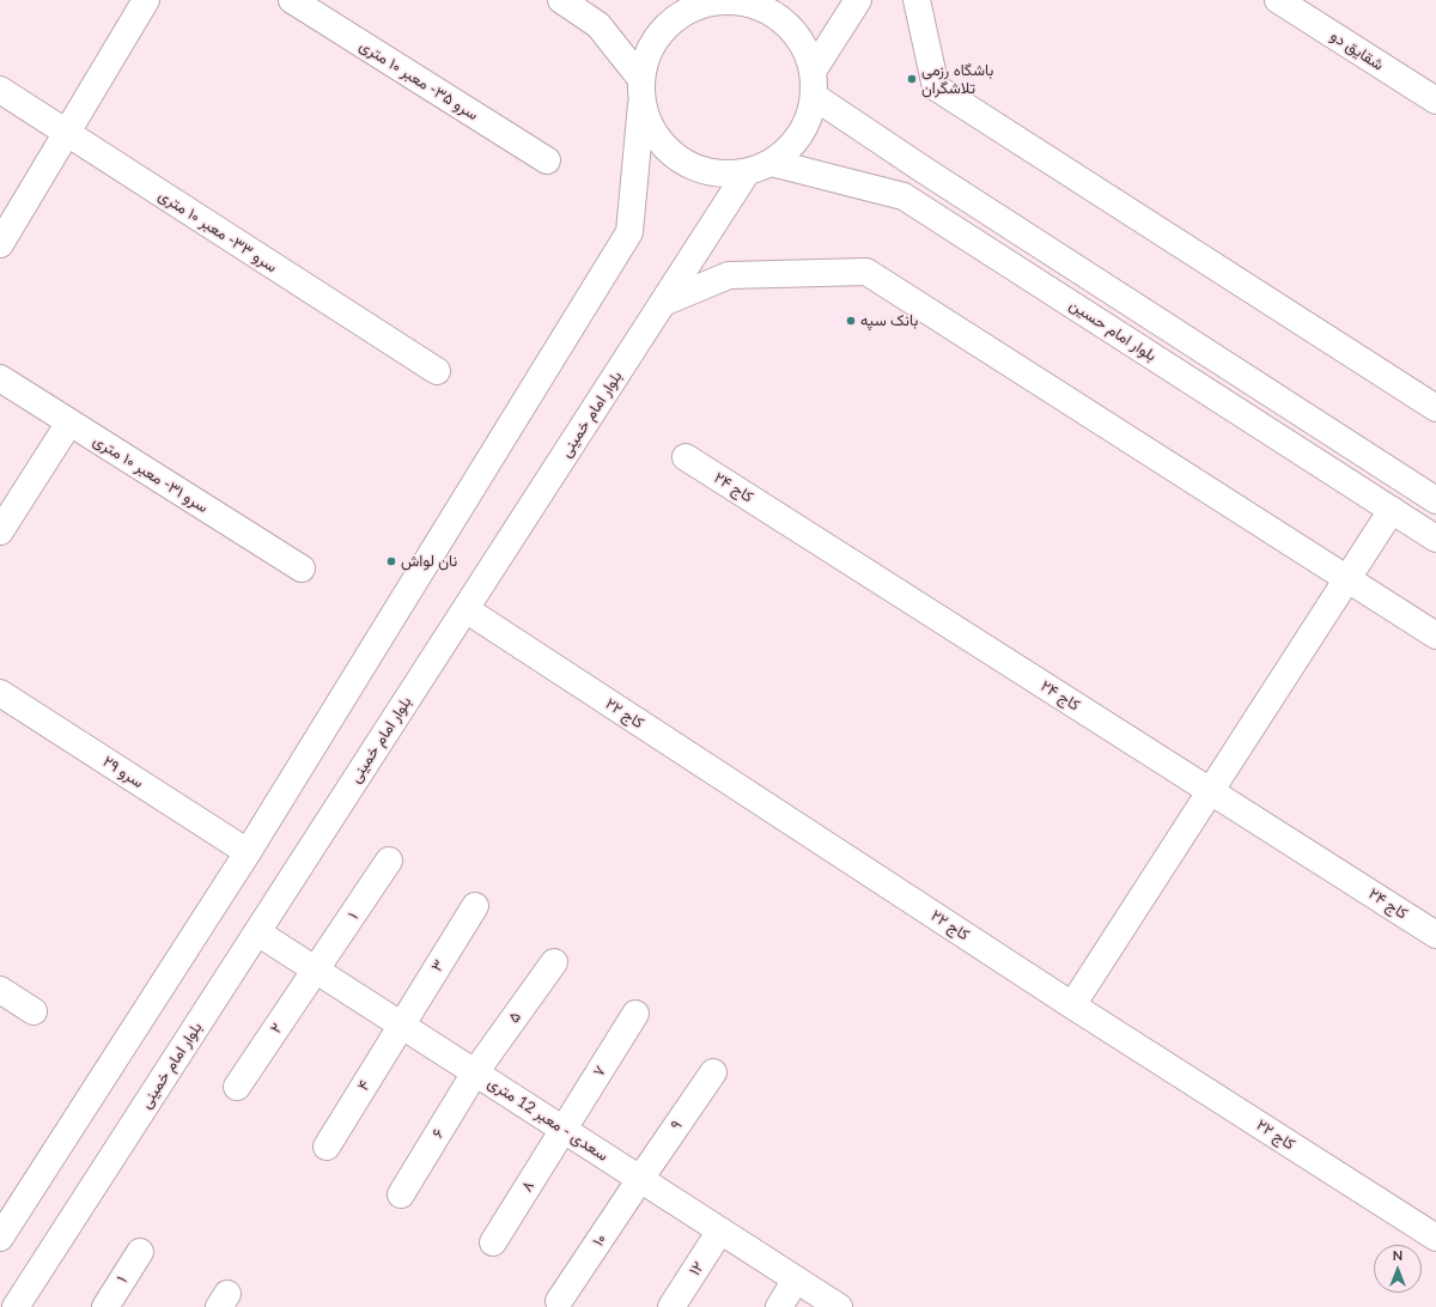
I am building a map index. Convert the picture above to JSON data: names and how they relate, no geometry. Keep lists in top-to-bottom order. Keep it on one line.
{"streets":{"street":["شقایق دو","سرو ۳۵- معبر ۱۰ متری","سرو ۳۳- معبر ۱۰ متری","بلوار امام حسین","بلوار امام خمینی","سرو ۳۱- معبر ۱۰ متری","کاج ۲۴","کاج ۲۲","سرو ۲۹","۱","۳","۵","۲","۷","۴","سعدی - معبر 12 متری","۹","۶","۸","۱۰","۱۲"]},"crossings":[["بلوار امام خمینی","کاج ۲۲"],["بلوار امام خمینی","سعدی - معبر 12 متری"],["۱","۲"],["۱","سعدی - معبر 12 متری"],["۳","۴"],["۳","سعدی - معبر 12 متری"],["۵","سعدی - معبر 12 متری"],["۵","۶"],["۲","سعدی - معبر 12 متری"],["۷","سعدی - معبر 12 متری"],["۷","۸"],["۴","سعدی - معبر 12 متری"],["سعدی - معبر 12 متری","۹"],["سعدی - معبر 12 متری","۶"],["سعدی - معبر 12 متری","۸"],["سعدی - معبر 12 متری","۱۰"],["سعدی - معبر 12 متری","۱۲"],["۹","۱۰"]],"places":["باشگاه رزمی تلاشگران","بانک سپه","نان لواش"],"north":"top"}
